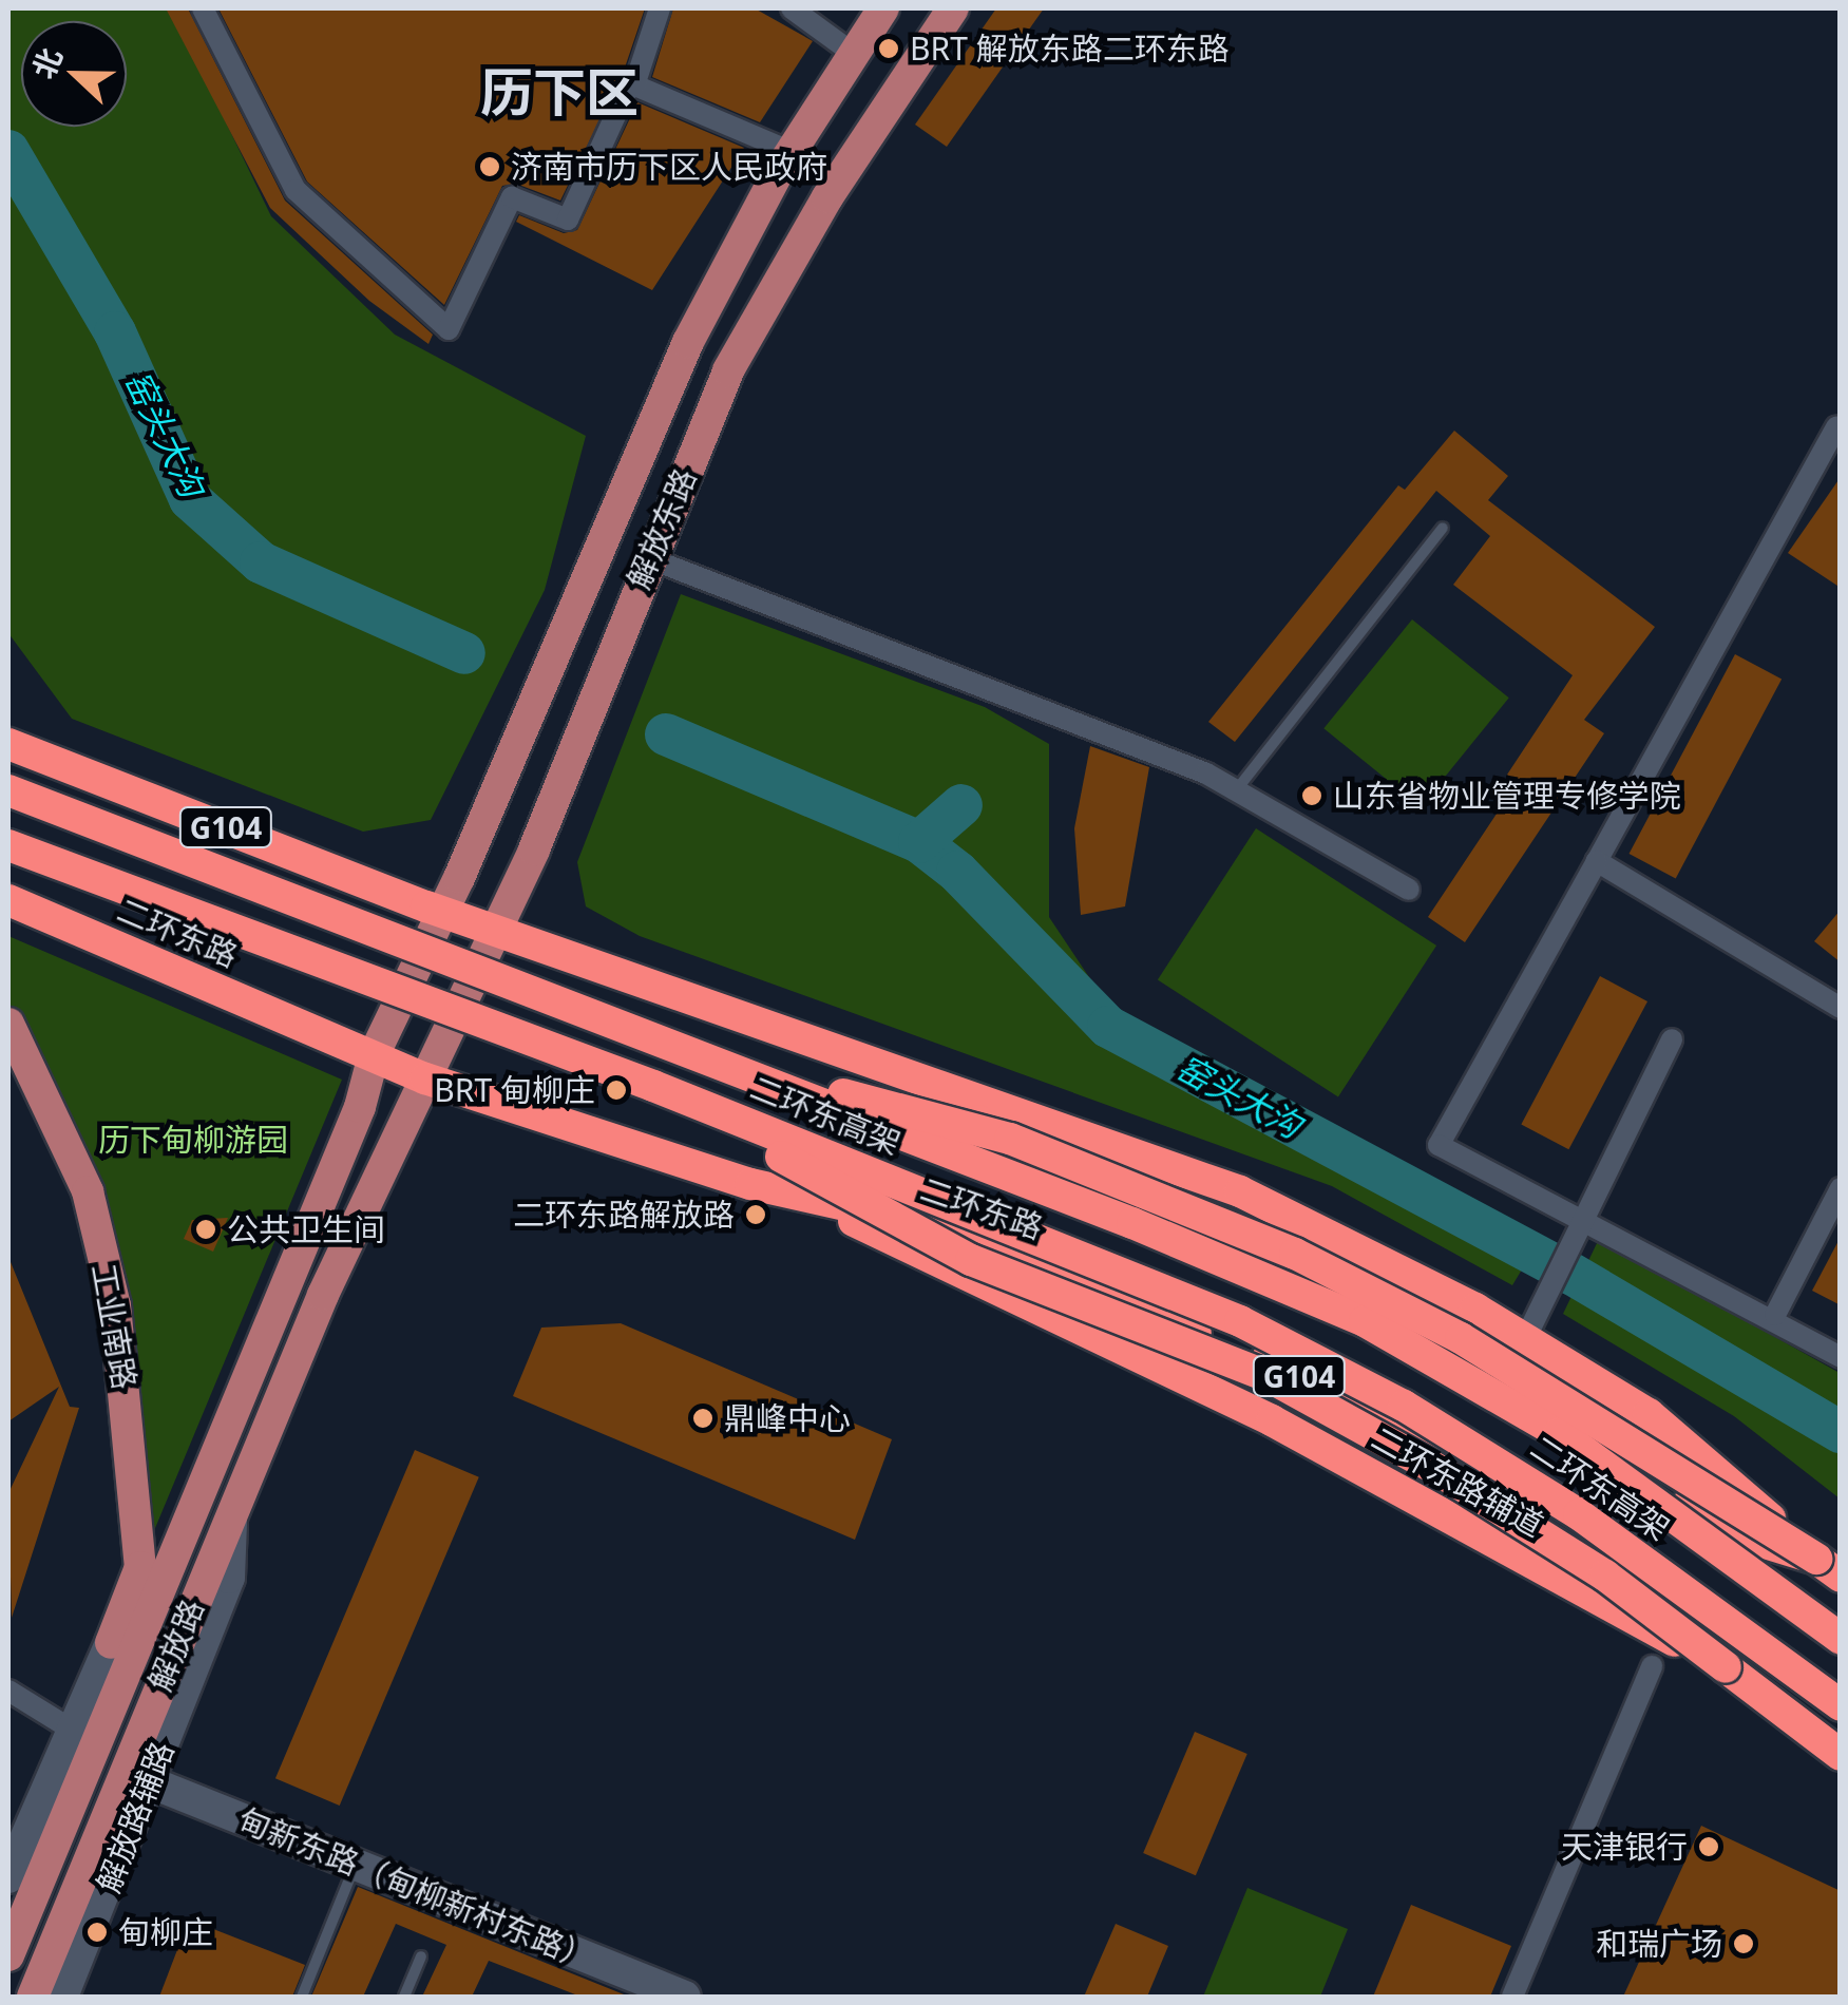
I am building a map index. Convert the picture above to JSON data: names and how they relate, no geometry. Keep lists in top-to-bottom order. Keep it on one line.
{"streets":{"highway":["G104","二环东路","二环东高架","二环东路辅道"],"main road":["解放东路","工业南路","解放路"],"street":["解放路辅路","甸新东路（甸柳新村东路）"]},"crossings":[["解放东路","G104"],["解放东路","二环东路"],["解放东路","解放路"],["G104","二环东路"],["二环东路","二环东路辅道"],["二环东路","解放路"],["工业南路","解放路"],["解放路","解放路辅路"],["解放路辅路","甸新东路（甸柳新村东路）"]],"districts":["历下区"],"water":["窑头大沟"],"parks":["历下甸柳游园"],"places":["BRT 解放东路二环东路","济南市历下区人民政府","山东省物业管理专修学院","BRT 甸柳庄","二环东路解放路","公共卫生间","鼎峰中心","天津银行","甸柳庄","和瑞广场"],"north":"left"}
